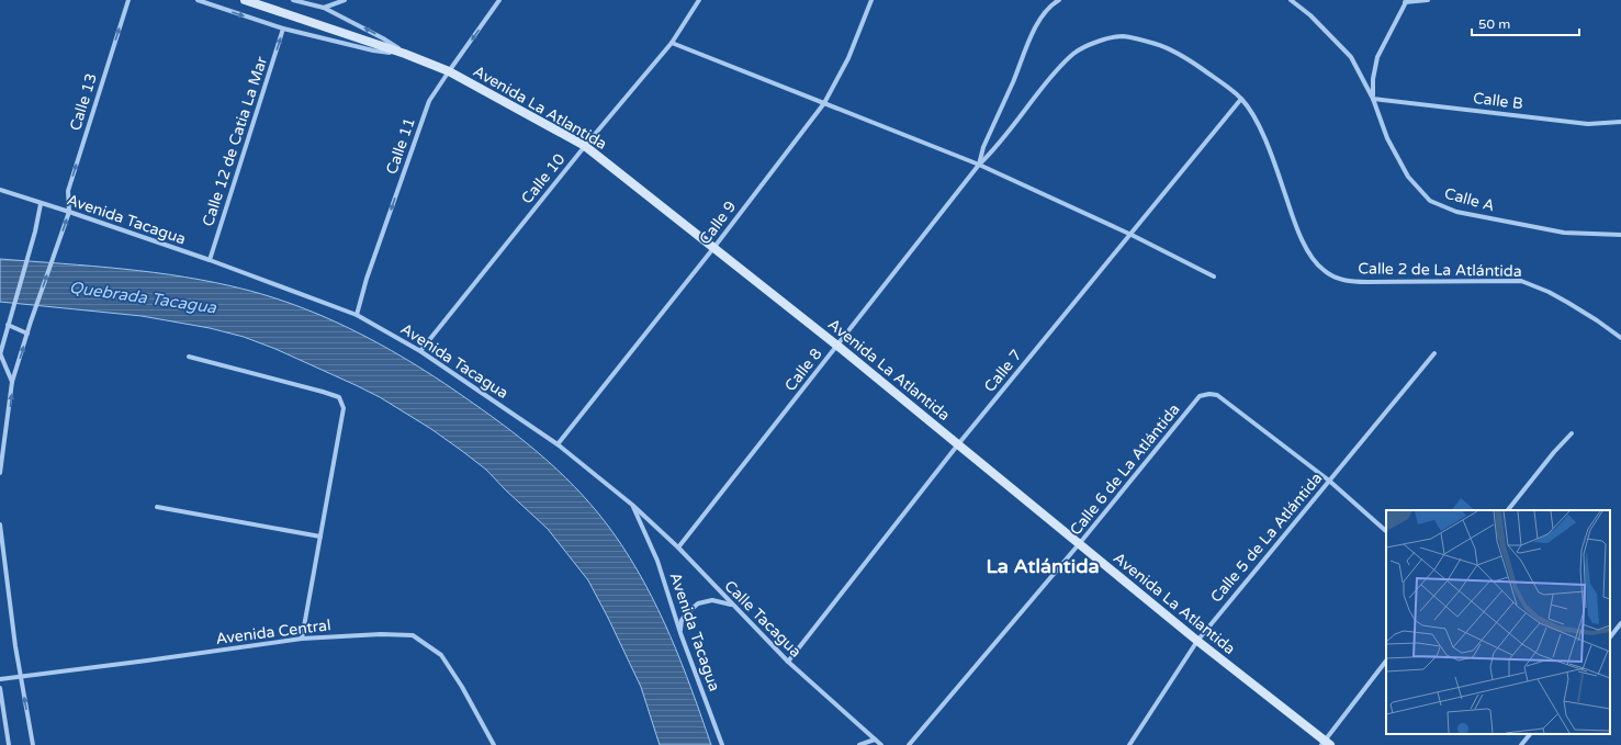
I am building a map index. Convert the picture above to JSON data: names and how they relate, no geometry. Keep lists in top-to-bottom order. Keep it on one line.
{"streets":{"street":["Calle B","Calle 13","Avenida La Atlantida","Calle 12 de Catia La Mar","Calle 11","Calle 10","Calle A","Avenida Tacagua","Calle 9","Calle 2 de La Atlántida","Calle 8","Calle 7","Calle 6 de La Atlántida","Calle 5 de La Atlántida","Calle Tacagua","Avenida Central"]},"crossings":[["Calle B","Calle A"],["Calle 13","Avenida Tacagua"],["Avenida La Atlantida","Calle 11"],["Avenida La Atlantida","Calle 10"],["Avenida La Atlantida","Calle 9"],["Avenida La Atlantida","Calle 8"],["Avenida La Atlantida","Calle 7"],["Avenida La Atlantida","Calle 6 de La Atlántida"],["Avenida La Atlantida","Calle 5 de La Atlántida"],["Calle 12 de Catia La Mar","Avenida Tacagua"],["Calle 11","Avenida Tacagua"],["Calle 10","Avenida Tacagua"],["Avenida Tacagua","Calle 9"],["Avenida Tacagua","Calle Tacagua"],["Calle 2 de La Atlántida","Calle 8"],["Calle 2 de La Atlántida","Calle 7"],["Calle 8","Calle Tacagua"],["Calle 7","Calle Tacagua"],["Calle 6 de La Atlántida","Calle 5 de La Atlántida"]],"one_way":["Calle 13","Calle 12 de Catia La Mar","Calle 11"],"districts":["La Atlántida"],"water":["Quebrada Tacagua"],"scale_bar":"50 m"}
